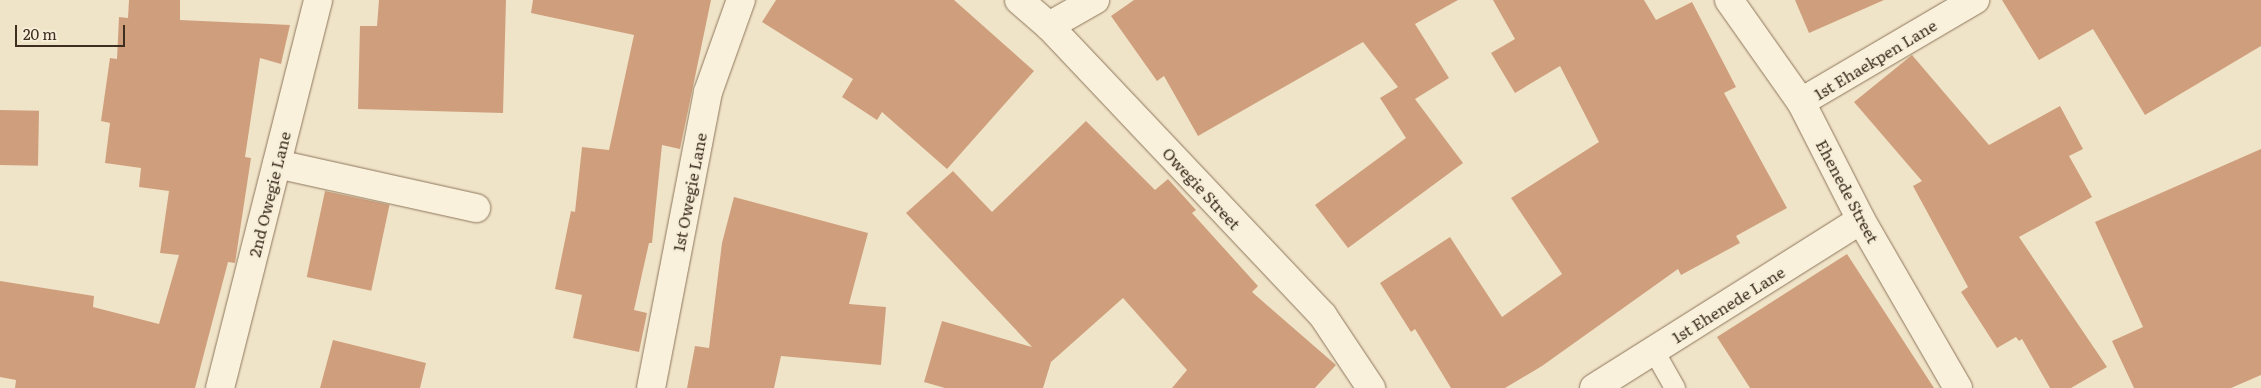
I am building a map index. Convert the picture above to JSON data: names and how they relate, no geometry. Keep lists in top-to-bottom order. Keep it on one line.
{"streets":{"street":["1st Ehaekpen Lane","Owegie Street","Ehenede Street","1st Owegie Lane","2nd Owegie Lane","1st Ehenede Lane"]},"crossings":[["1st Ehaekpen Lane","Ehenede Street"],["Ehenede Street","1st Ehenede Lane"]],"scale_bar":"20 m"}
